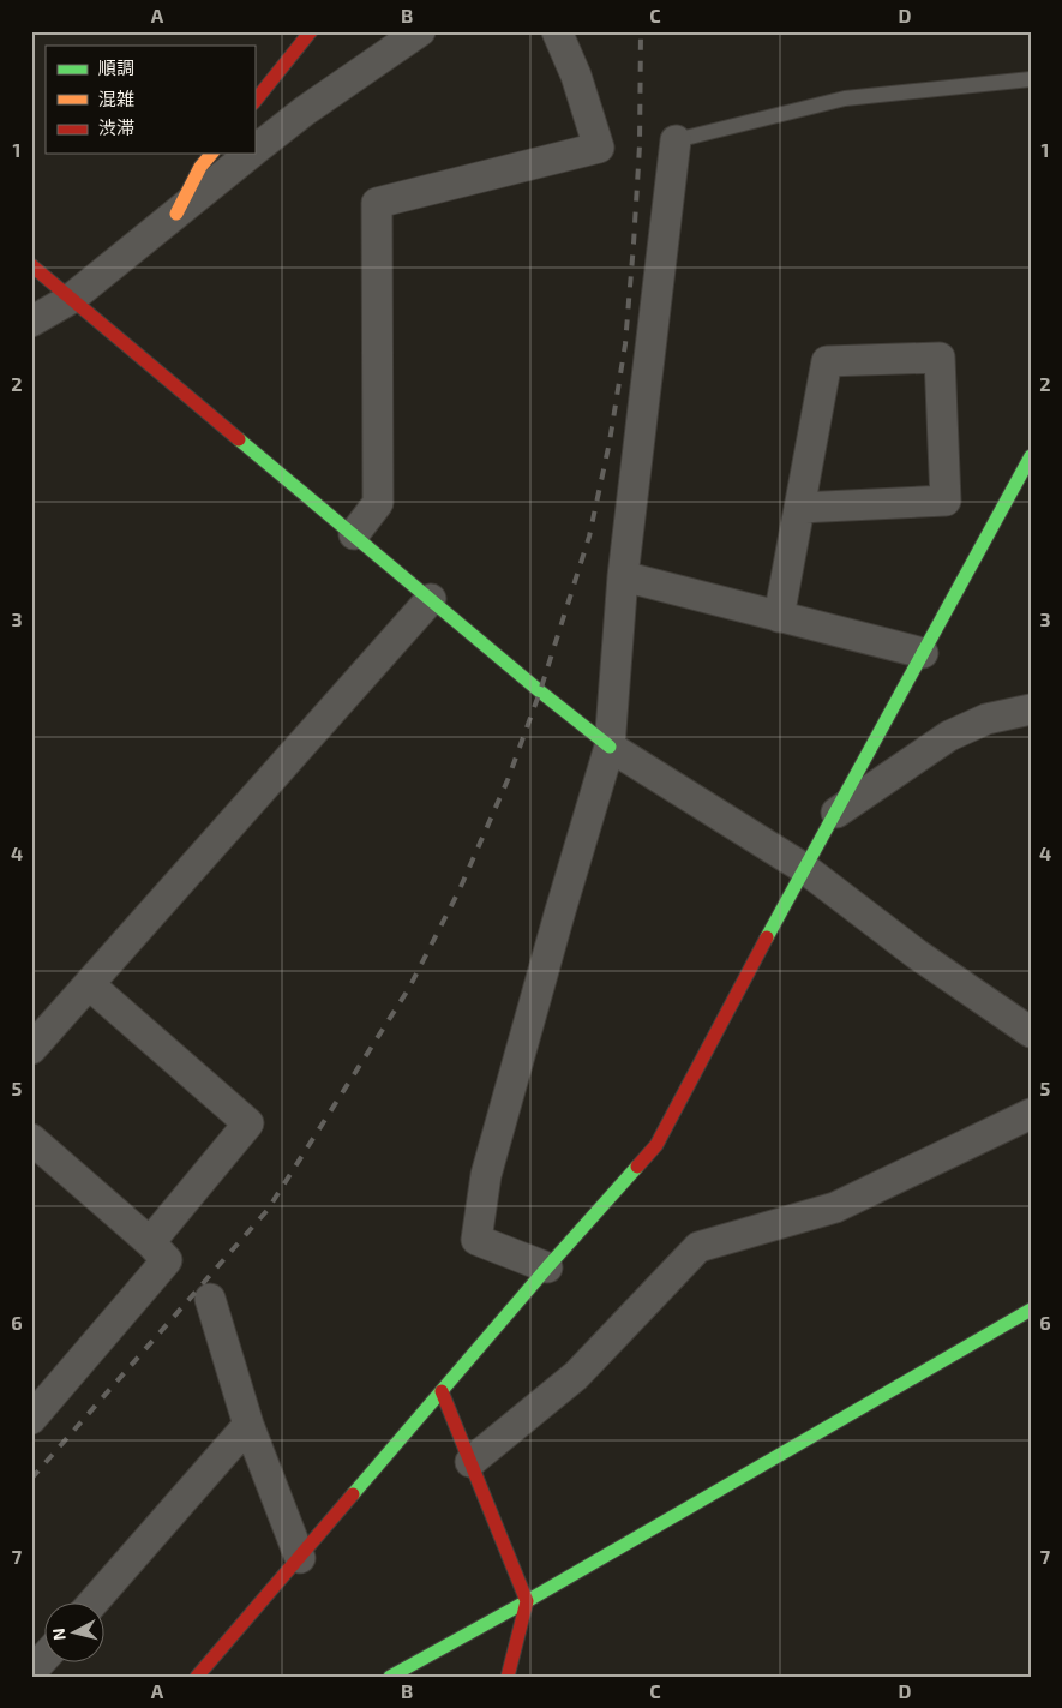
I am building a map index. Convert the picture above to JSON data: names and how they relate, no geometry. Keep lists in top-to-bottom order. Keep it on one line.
{"legend":["順調","混雑","渋滞"],"north":"left","grid":{"columns":["A","B","C","D"],"rows":["1","2","3","4","5","6","7"]}}
